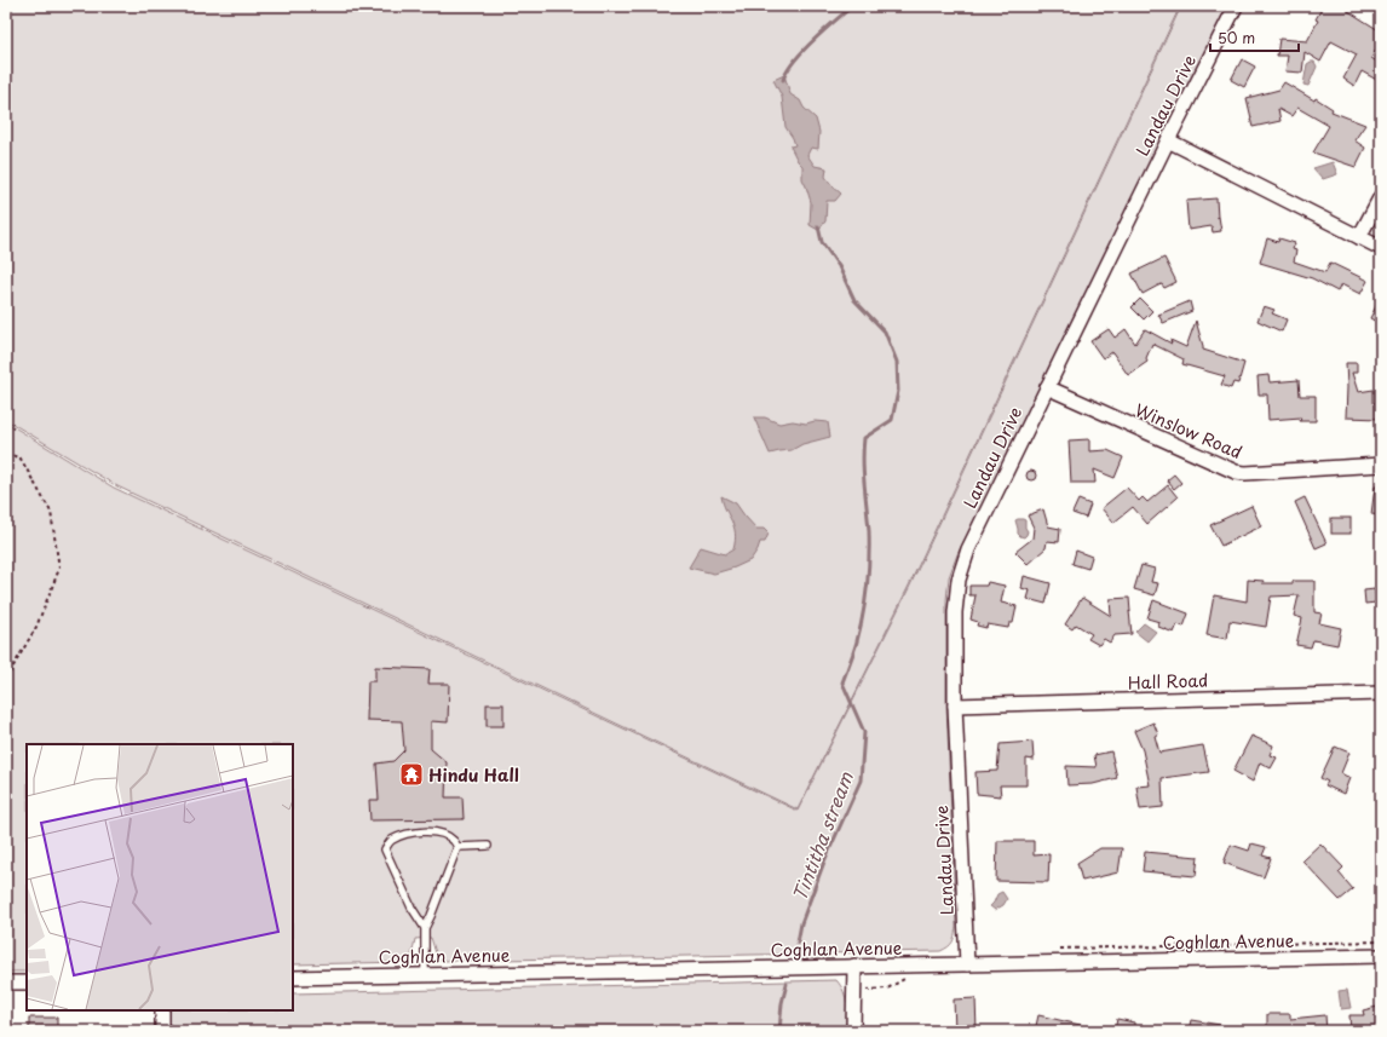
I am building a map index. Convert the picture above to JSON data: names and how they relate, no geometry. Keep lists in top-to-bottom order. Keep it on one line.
{"streets":{"street":["Landau Drive","Winslow Road","Hall Road","Coghlan Avenue"]},"crossings":[["Landau Drive","Winslow Road"],["Landau Drive","Hall Road"],["Landau Drive","Coghlan Avenue"]],"water":["Tintitha stream"],"places":{"temple":["Hindu Hall"]},"scale_bar":"50 m"}
